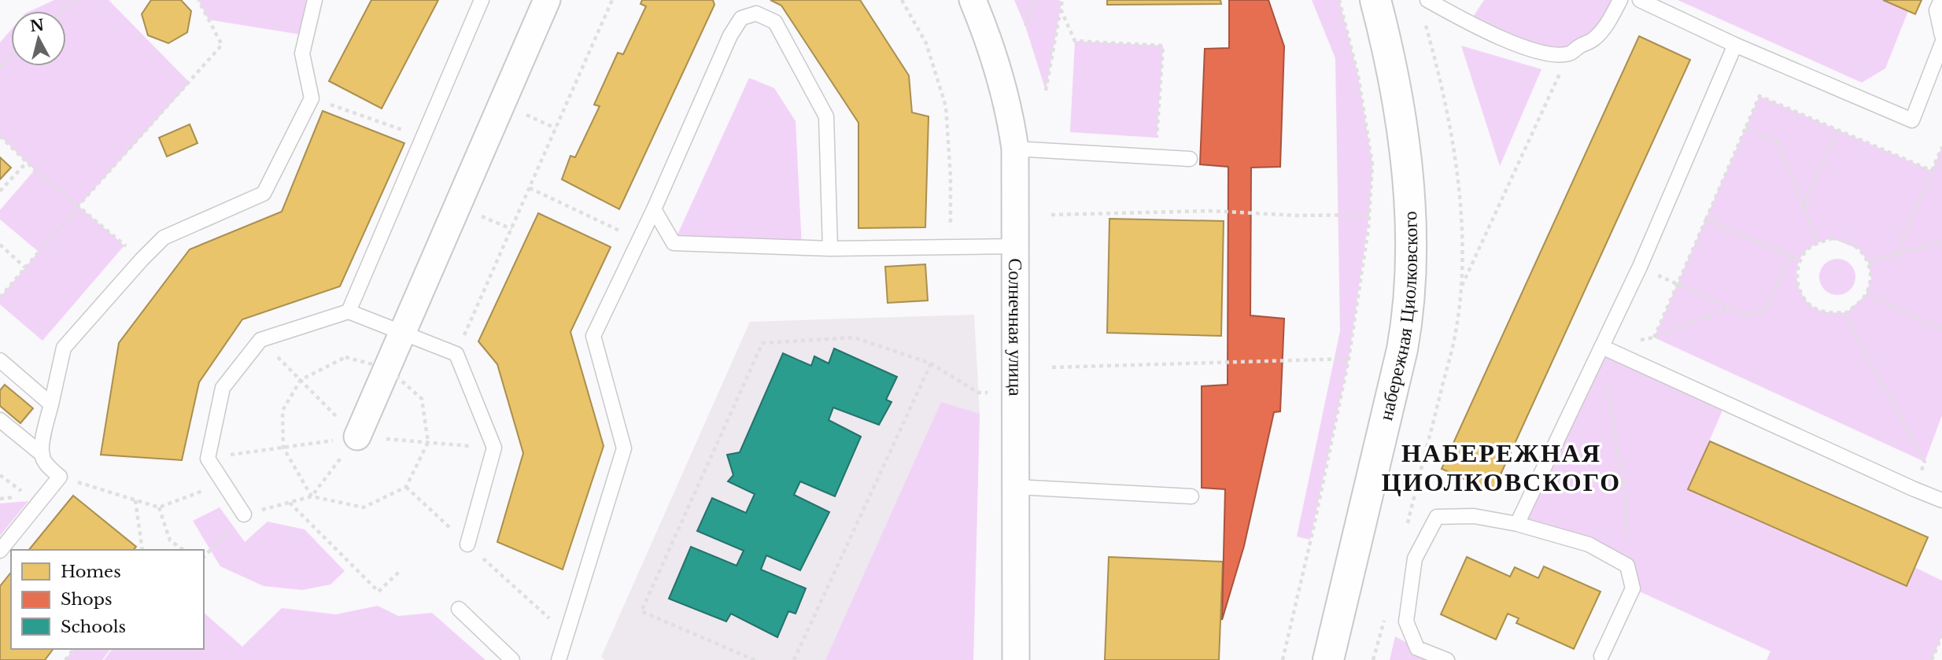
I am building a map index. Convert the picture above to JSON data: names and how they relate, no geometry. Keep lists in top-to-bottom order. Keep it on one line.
{"streets":{"main road":["набережная Циолковского"],"street":["Солнечная улица"]},"districts":["НАБЕРЕЖНАЯ ЦИОЛКОВСКОГО"],"legend":["Homes","Shops","Schools"],"north":"top"}
